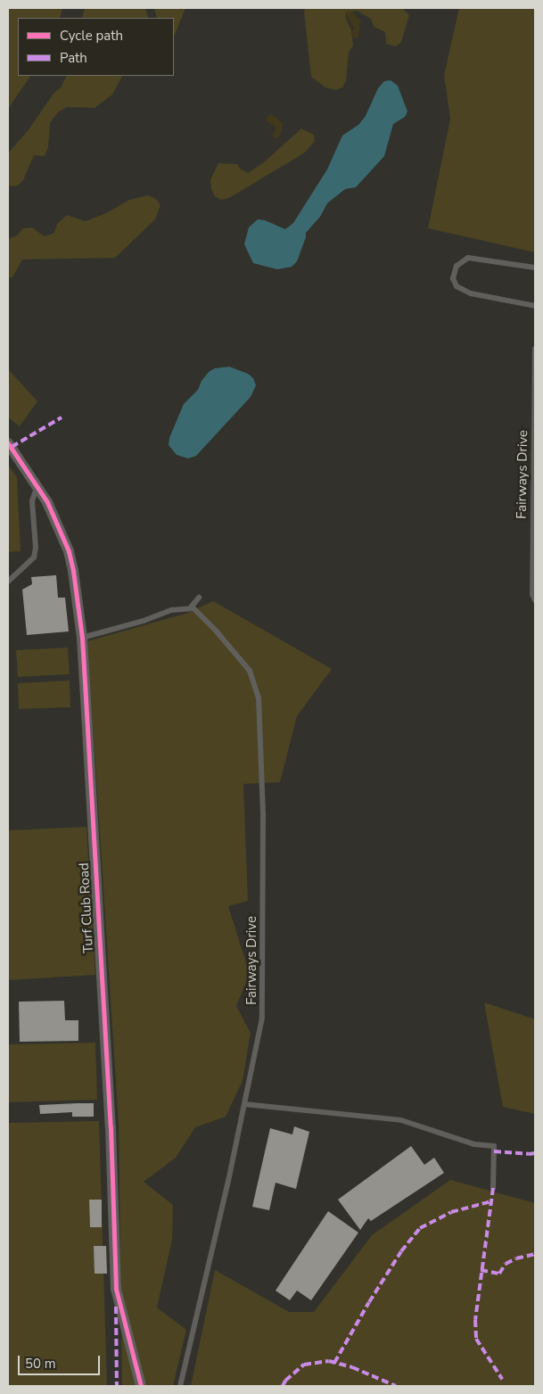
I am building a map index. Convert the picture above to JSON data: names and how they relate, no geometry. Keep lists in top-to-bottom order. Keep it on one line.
{"streets":{"street":["Turf Club Road"],"lane":["Fairways Drive"]},"legend":["Cycle path","Path"],"scale_bar":"50 m"}
